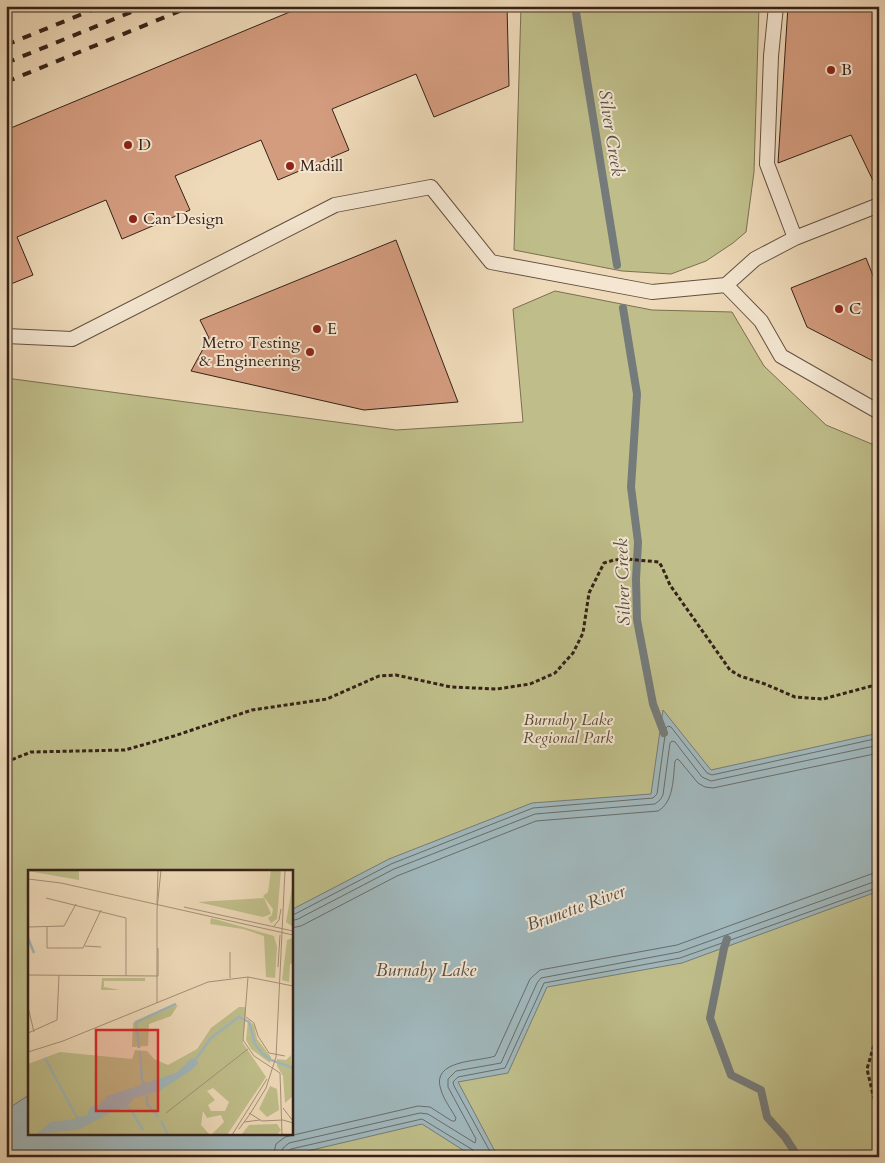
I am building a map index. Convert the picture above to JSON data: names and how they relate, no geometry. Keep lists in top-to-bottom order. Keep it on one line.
{"water":["Silver Creek","Brunette River","Burnaby Lake"],"parks":["Burnaby Lake Regional Park"],"places":["B","D","Madill","Can Design","C","E","Metro Testing & Engineering"]}
